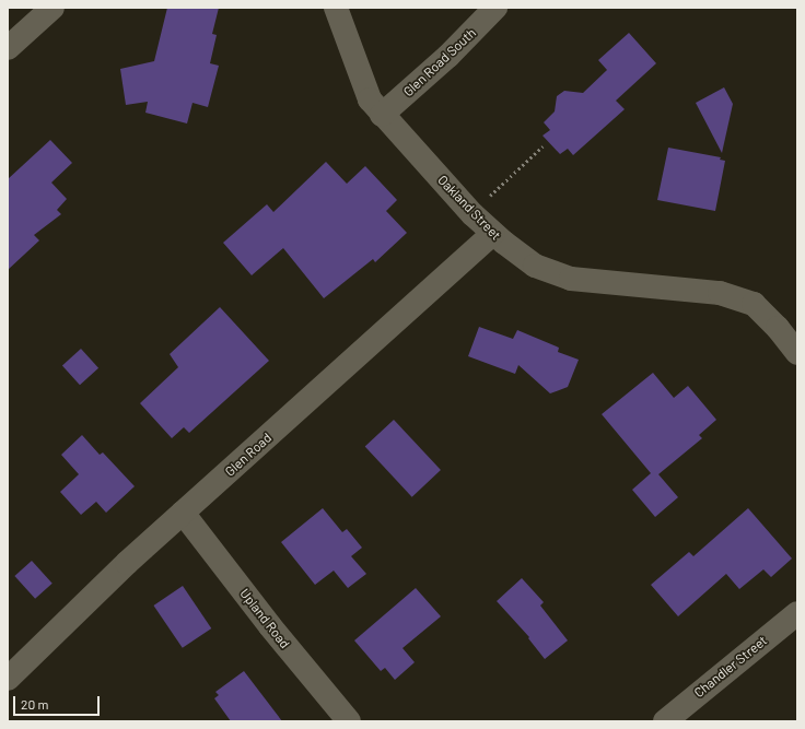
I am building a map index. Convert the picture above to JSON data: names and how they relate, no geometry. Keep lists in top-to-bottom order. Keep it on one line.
{"streets":{"street":["Glen Road South","Oakland Street","Glen Road","Upland Road","Chandler Street"]},"crossings":[["Glen Road South","Oakland Street"],["Oakland Street","Glen Road"],["Glen Road","Upland Road"]],"scale_bar":"20 m"}
